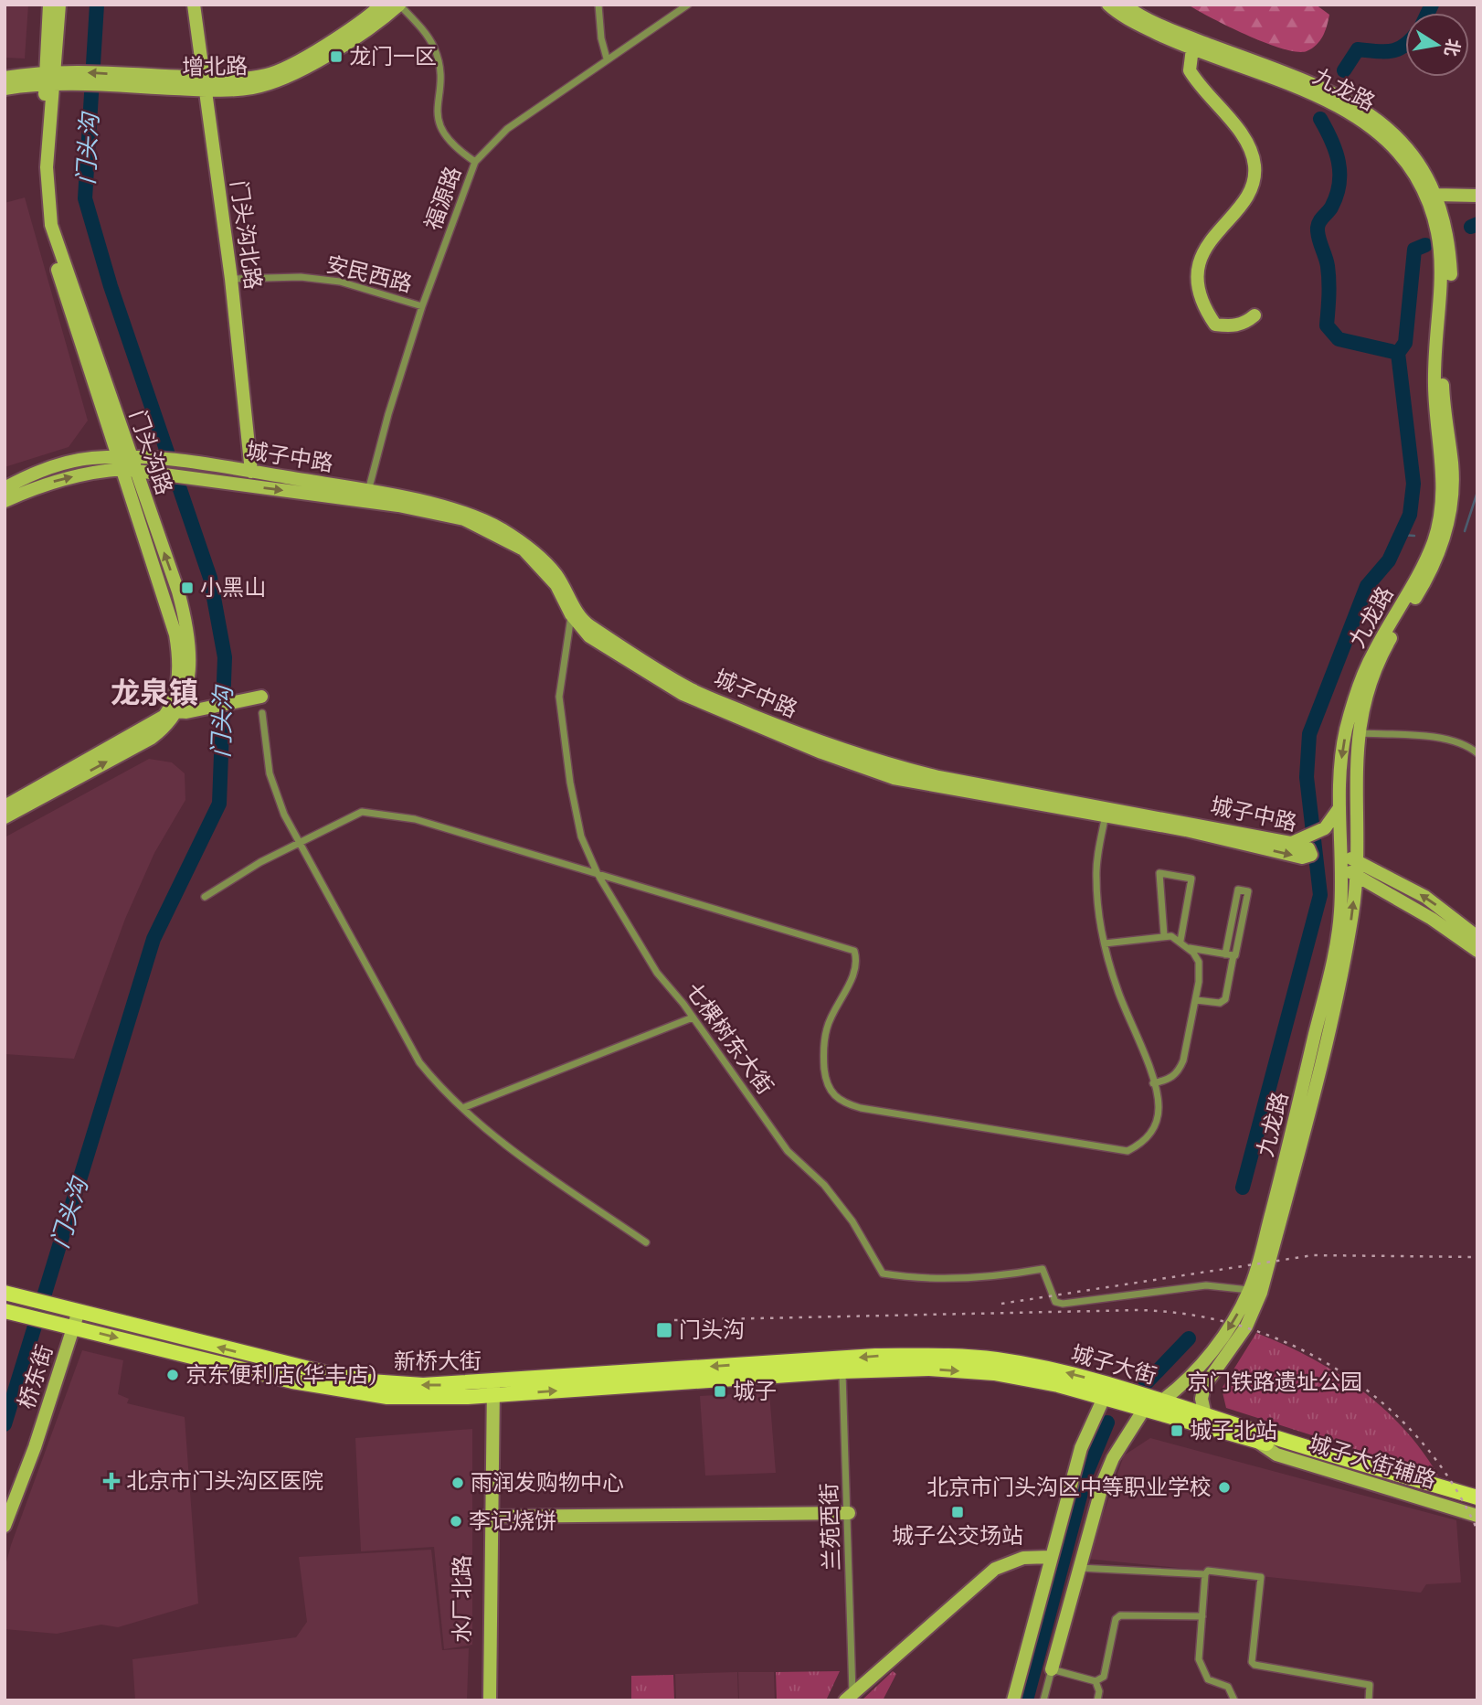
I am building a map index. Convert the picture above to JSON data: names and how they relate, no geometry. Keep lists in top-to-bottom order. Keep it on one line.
{"streets":{"main road":["新桥大街","城子大街"],"street":["增北路","九龙路","福源路","门头沟北路","安民西路","门头沟路","城子中路","七棵树东大街","桥东街","城子大街辅路","兰苑西街","水厂北路"]},"crossings":[["增北路","门头沟北路"],["增北路","门头沟路"],["九龙路","七棵树东大街"],["九龙路","城子大街"],["福源路","安民西路"],["福源路","城子中路"],["门头沟北路","安民西路"],["门头沟北路","城子中路"],["门头沟路","城子中路"],["城子中路","七棵树东大街"],["新桥大街","城子大街"],["新桥大街","桥东街"],["新桥大街","兰苑西街"],["新桥大街","水厂北路"],["城子大街","城子大街辅路"],["城子大街","兰苑西街"]],"districts":["龙泉镇"],"water":["门头沟"],"parks":["京门铁路遗址公园"],"places":{"transit":["龙门一区","小黑山","门头沟","城子","城子北站","城子公交场站"],"other":["京东便利店(华丰店)","雨润发购物中心","北京市门头沟区中等职业学校","李记烧饼"],"health":["北京市门头沟区医院"]},"north":"right"}
